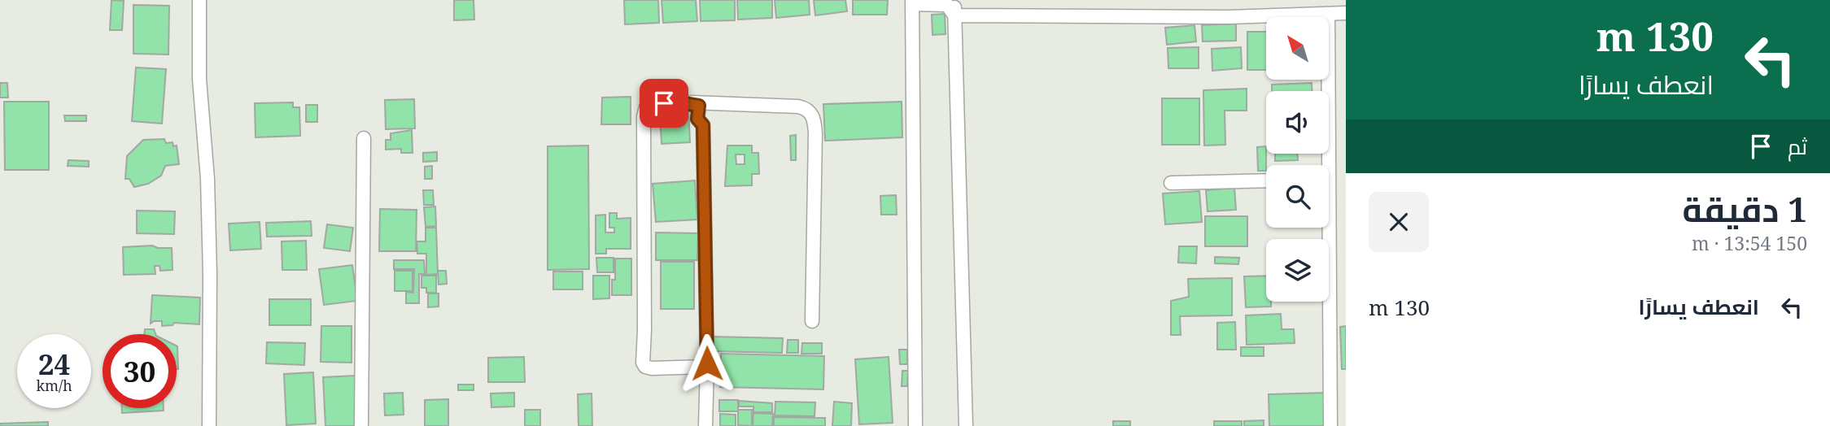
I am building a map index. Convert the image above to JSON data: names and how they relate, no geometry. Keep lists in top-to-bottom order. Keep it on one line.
{"north":"top left","page":{"turn":["130 m","انعطف يسارًا"],"then":"ثم","heading":["1 دقيقة","150 m · 13:54"],"list":[{"name":"انعطف يسارًا","value":"130 m"}],"speed":"24 km/h","limit":"30"}}
